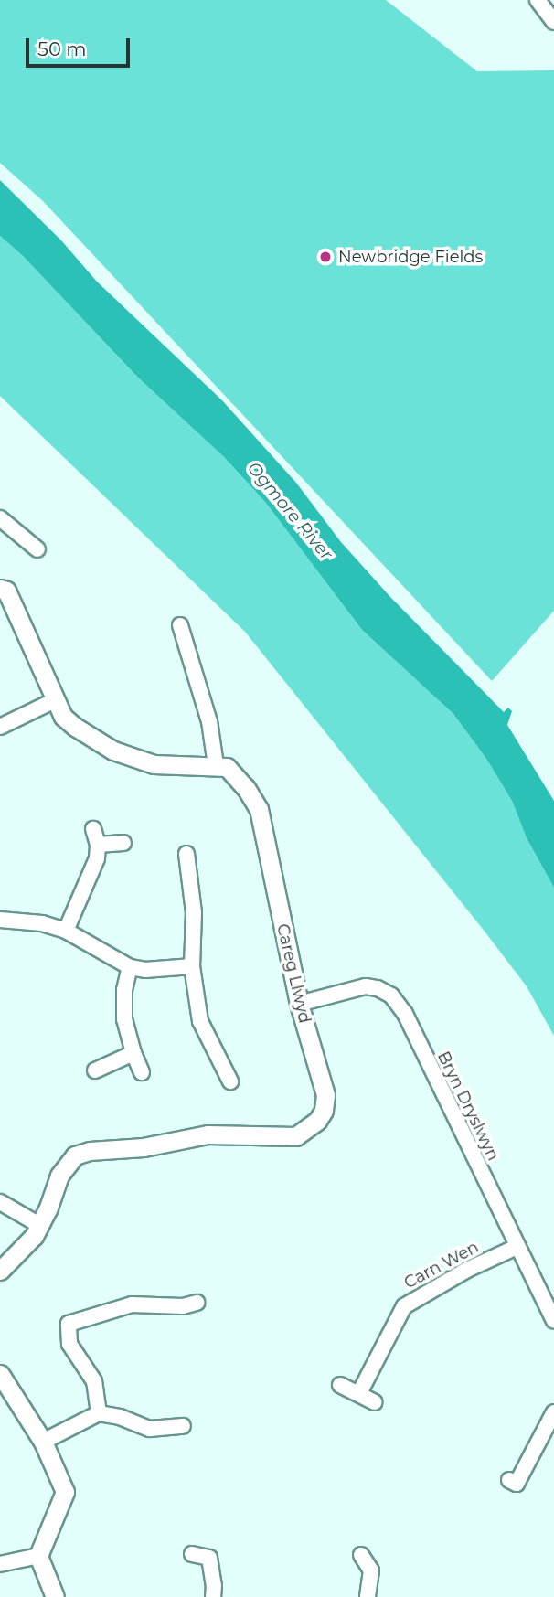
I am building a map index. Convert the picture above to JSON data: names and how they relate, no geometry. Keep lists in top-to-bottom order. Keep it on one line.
{"streets":{"street":["Careg Llwyd","Bryn Dryslwyn","Carn Wen"]},"crossings":[["Careg Llwyd","Bryn Dryslwyn"],["Bryn Dryslwyn","Carn Wen"]],"water":["Ogmore River"],"places":["Newbridge Fields"],"scale_bar":"50 m"}
